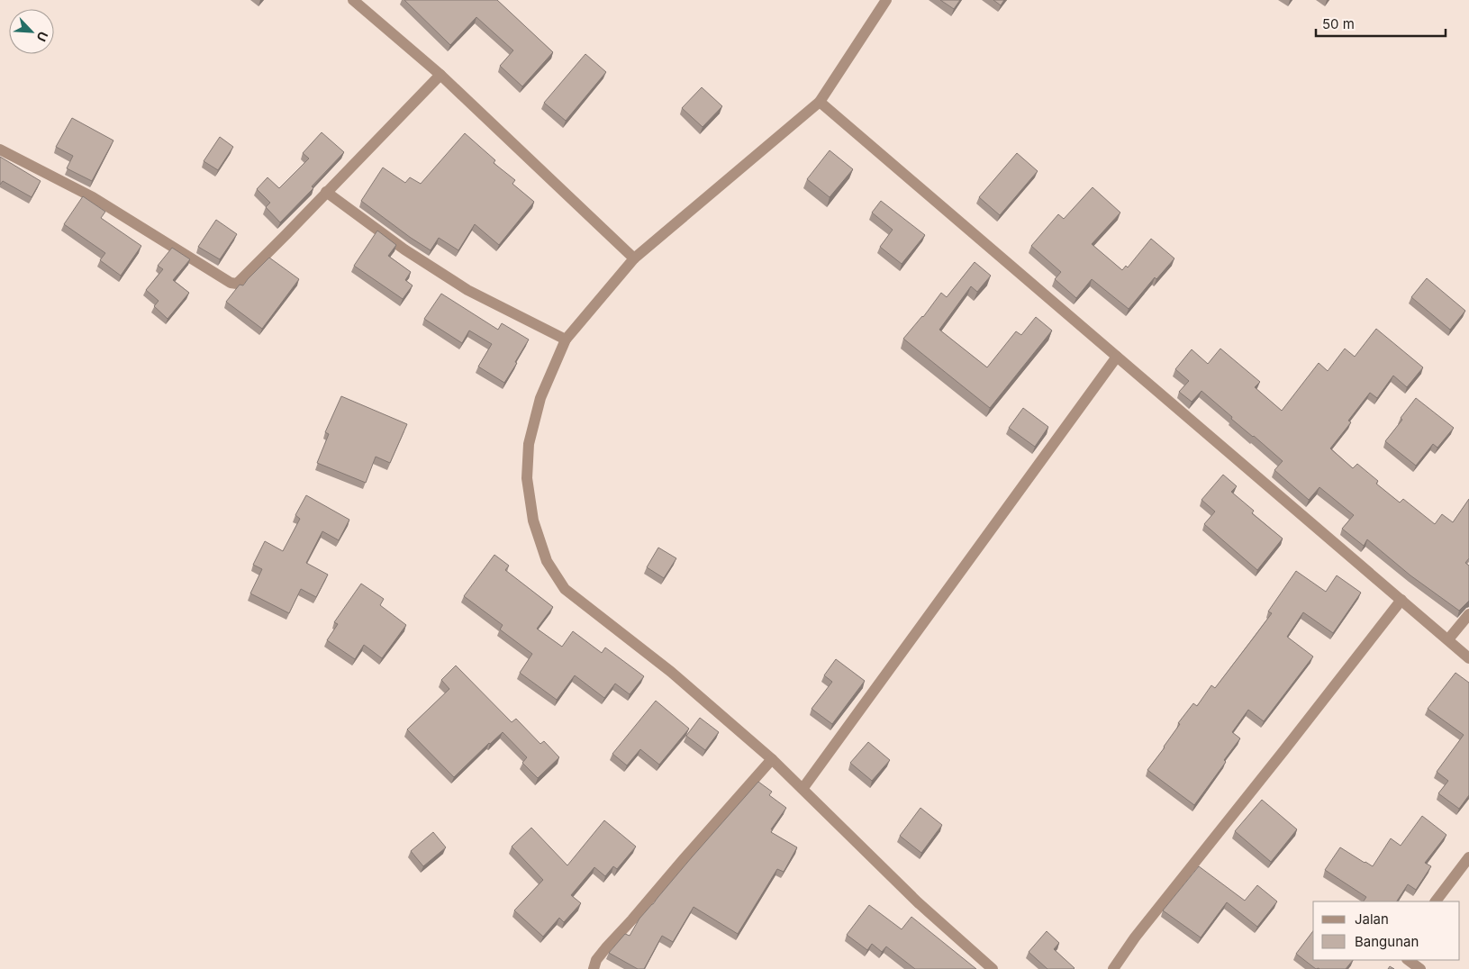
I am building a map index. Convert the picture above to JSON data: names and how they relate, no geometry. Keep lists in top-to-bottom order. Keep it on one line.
{"legend":["Jalan","Bangunan"],"scale_bar":"50 m","north":"bottom right"}
